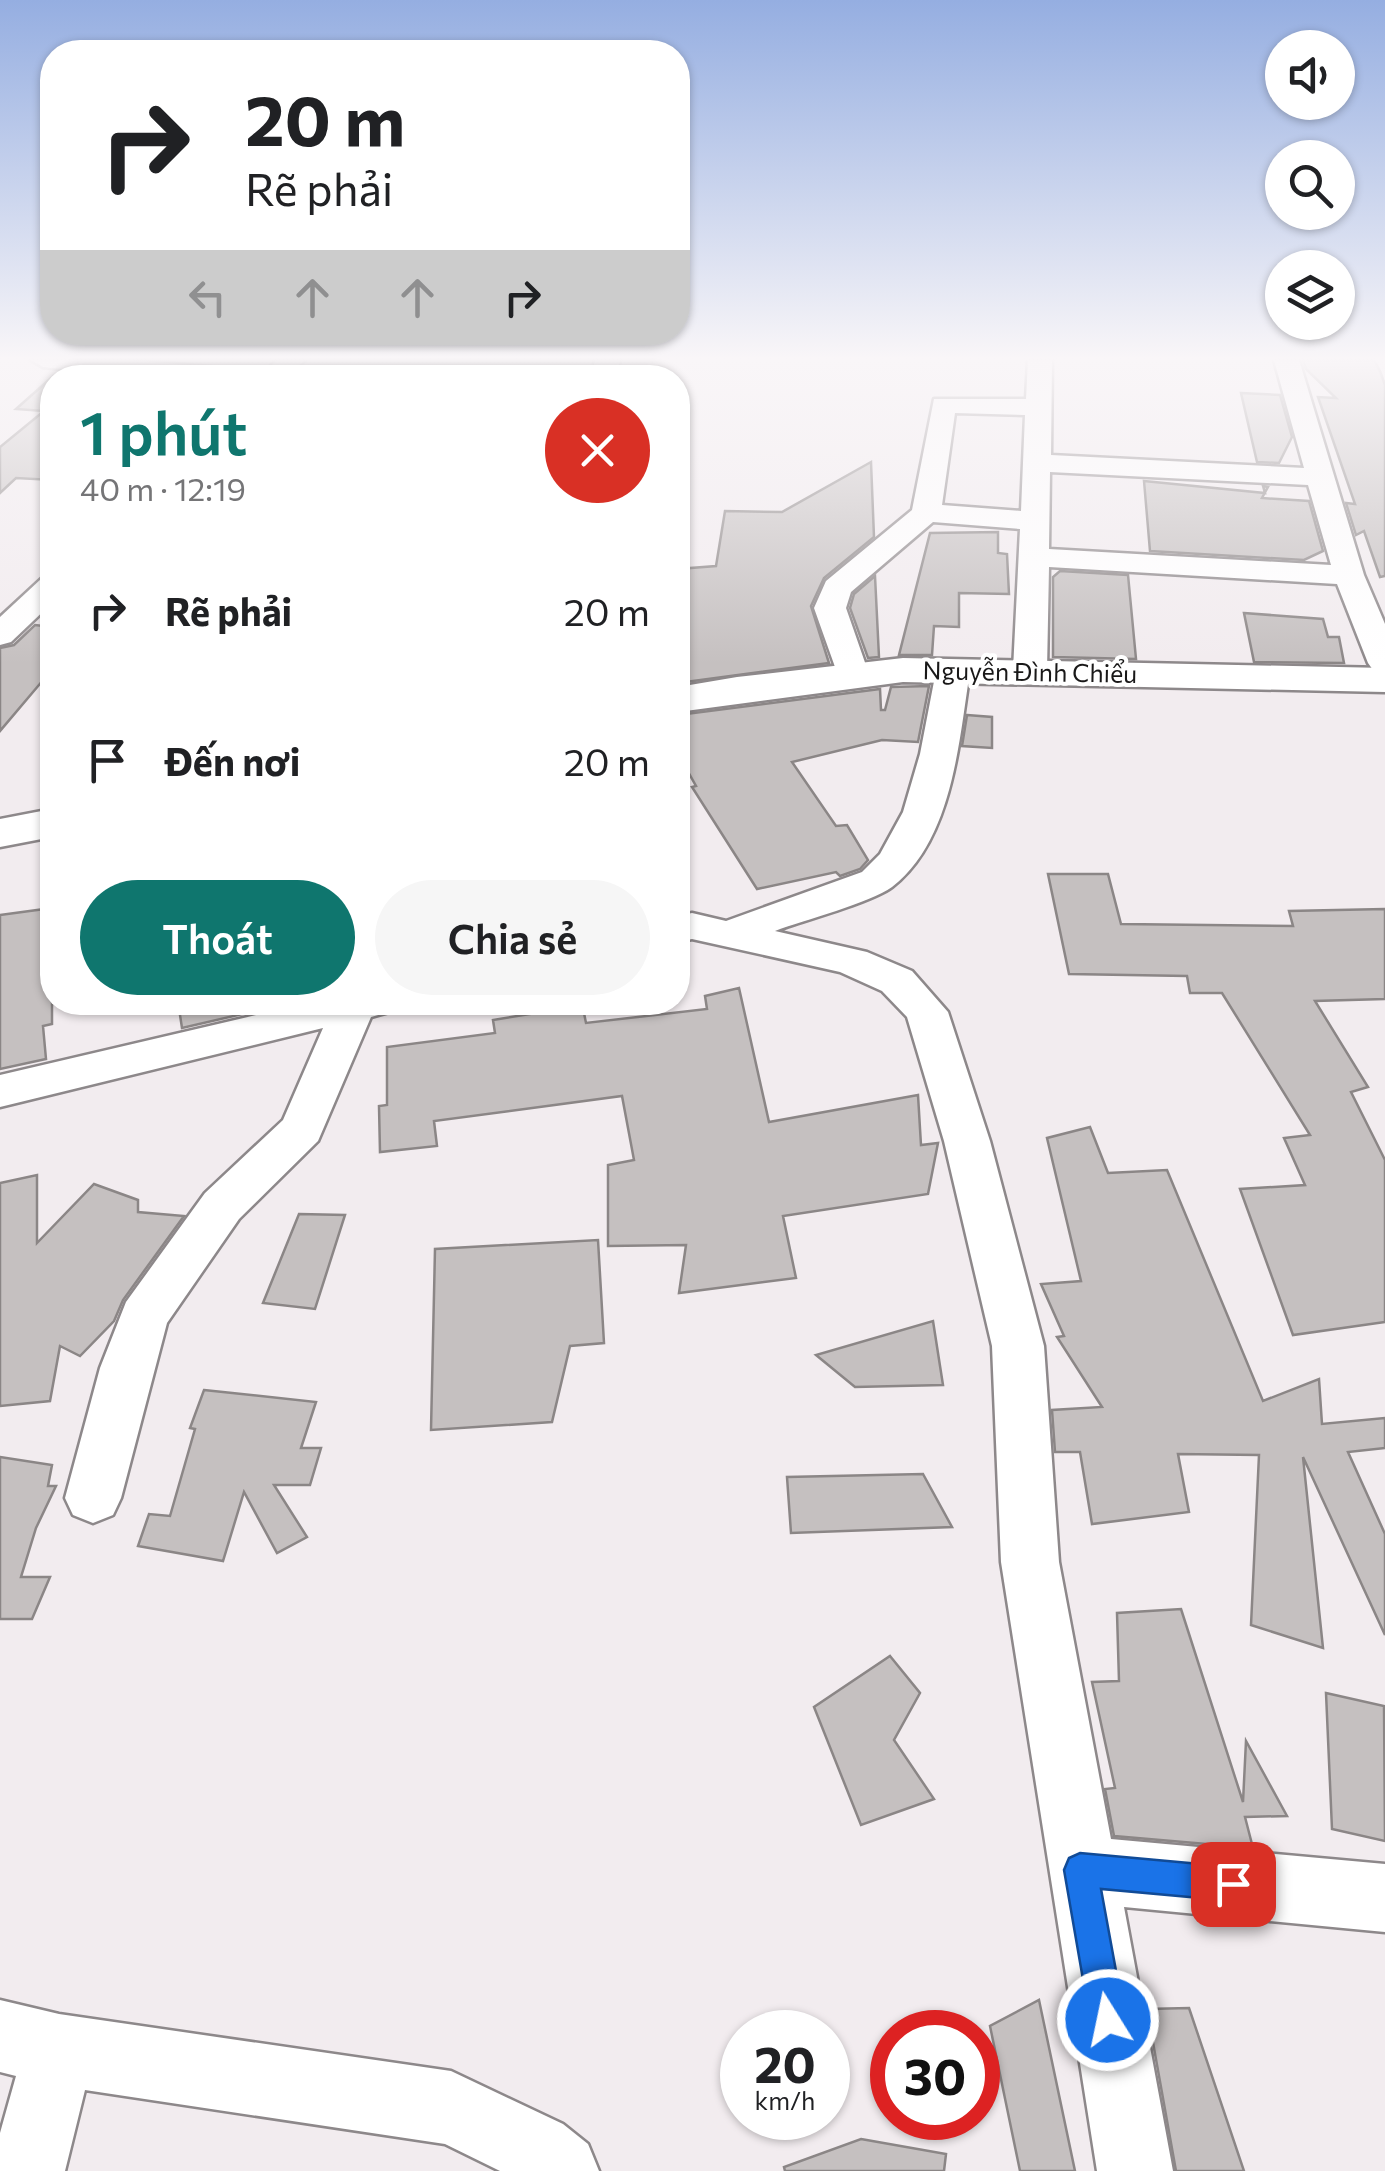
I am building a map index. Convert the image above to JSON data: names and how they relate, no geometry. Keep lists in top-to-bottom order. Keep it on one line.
{"streets":{"street":["Nguyễn Đình Chiểu"]},"page":{"turn":["20 m","Rẽ phải"],"heading":["1 phút","40 m · 12:19"],"list":[{"name":"Rẽ phải","value":"20 m"},{"name":"Đến nơi","value":"20 m"}],"buttons":["Thoát","Chia sẻ"],"speed":"20 km/h","limit":"30"}}
